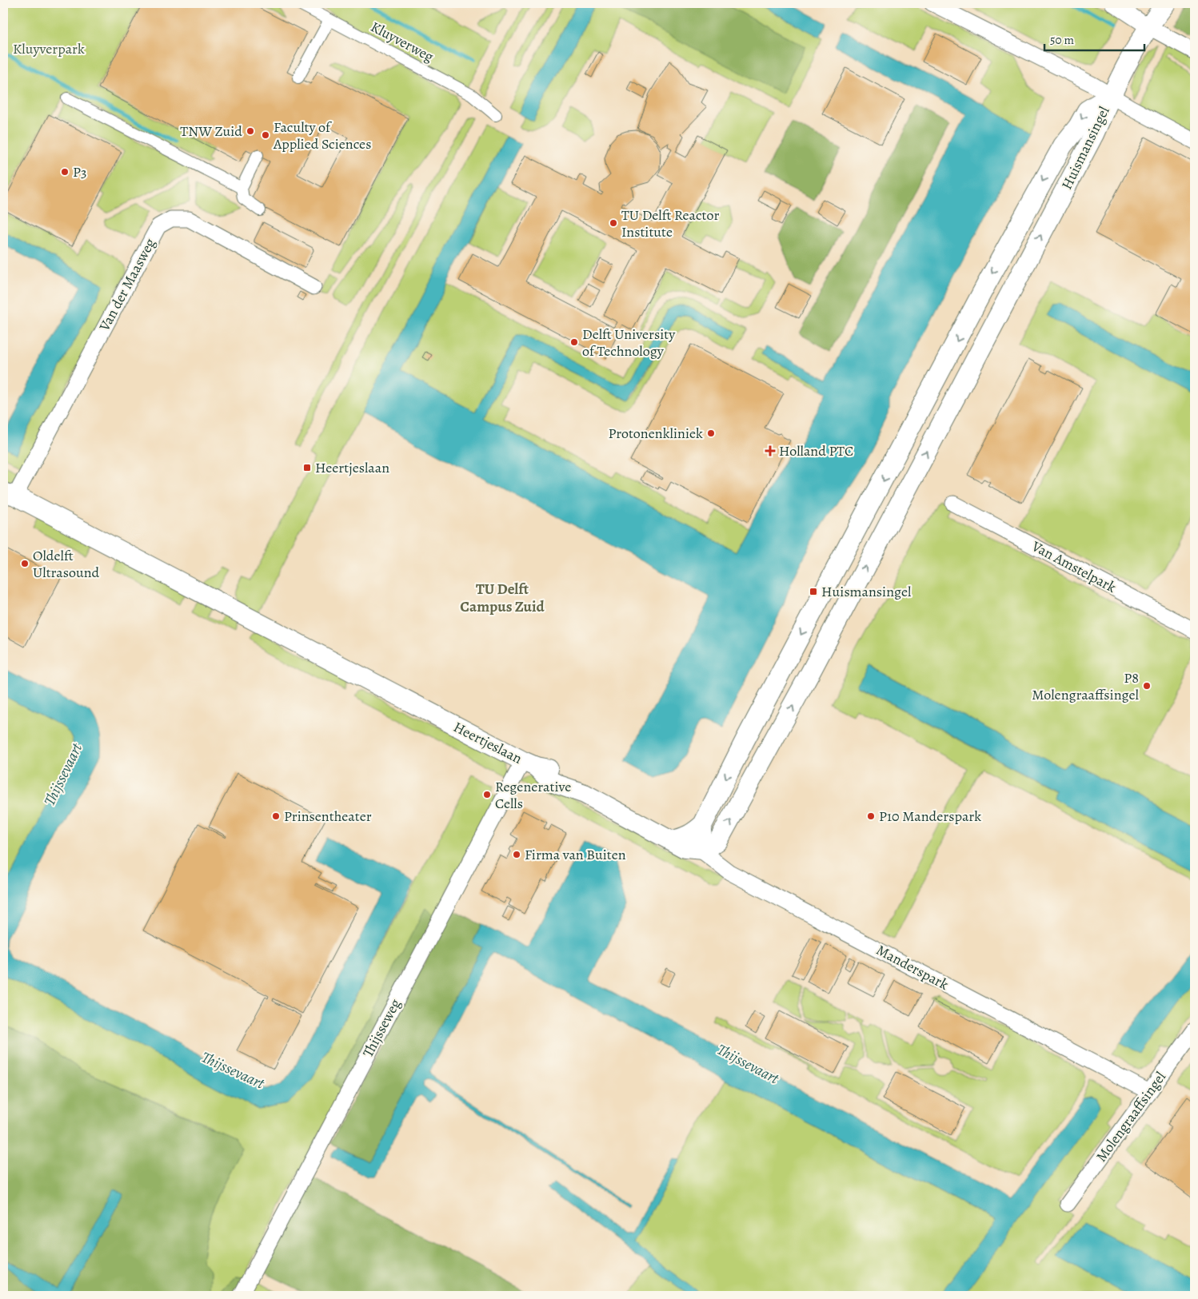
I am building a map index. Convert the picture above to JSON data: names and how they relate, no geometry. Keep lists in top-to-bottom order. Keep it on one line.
{"streets":{"street":["Kluyverweg","Huismansingel","Van der Maasweg","Van Amstelpark","Heertjeslaan","Manderspark","Thijsseweg","Molengraaffsingel"]},"crossings":[["Huismansingel","Heertjeslaan"],["Huismansingel","Manderspark"],["Van der Maasweg","Heertjeslaan"],["Heertjeslaan","Manderspark"],["Heertjeslaan","Thijsseweg"],["Manderspark","Molengraaffsingel"]],"districts":["TU Delft Campus Zuid"],"water":["Thijssevaart"],"parks":["Kluyverpark"],"places":{"other":["TNW Zuid","Faculty of Applied Sciences","P3","TU Delft Reactor Institute","Delft University of Technology","Protonenkliniek","Oldelft Ultrasound","P8 Molengraaffsingel","Regenerative Cells","Prinsentheater","P10 Manderspark","Firma van Buiten"],"health":["Holland PTC"],"transit":["Heertjeslaan","Huismansingel"]},"scale_bar":"50 m"}
